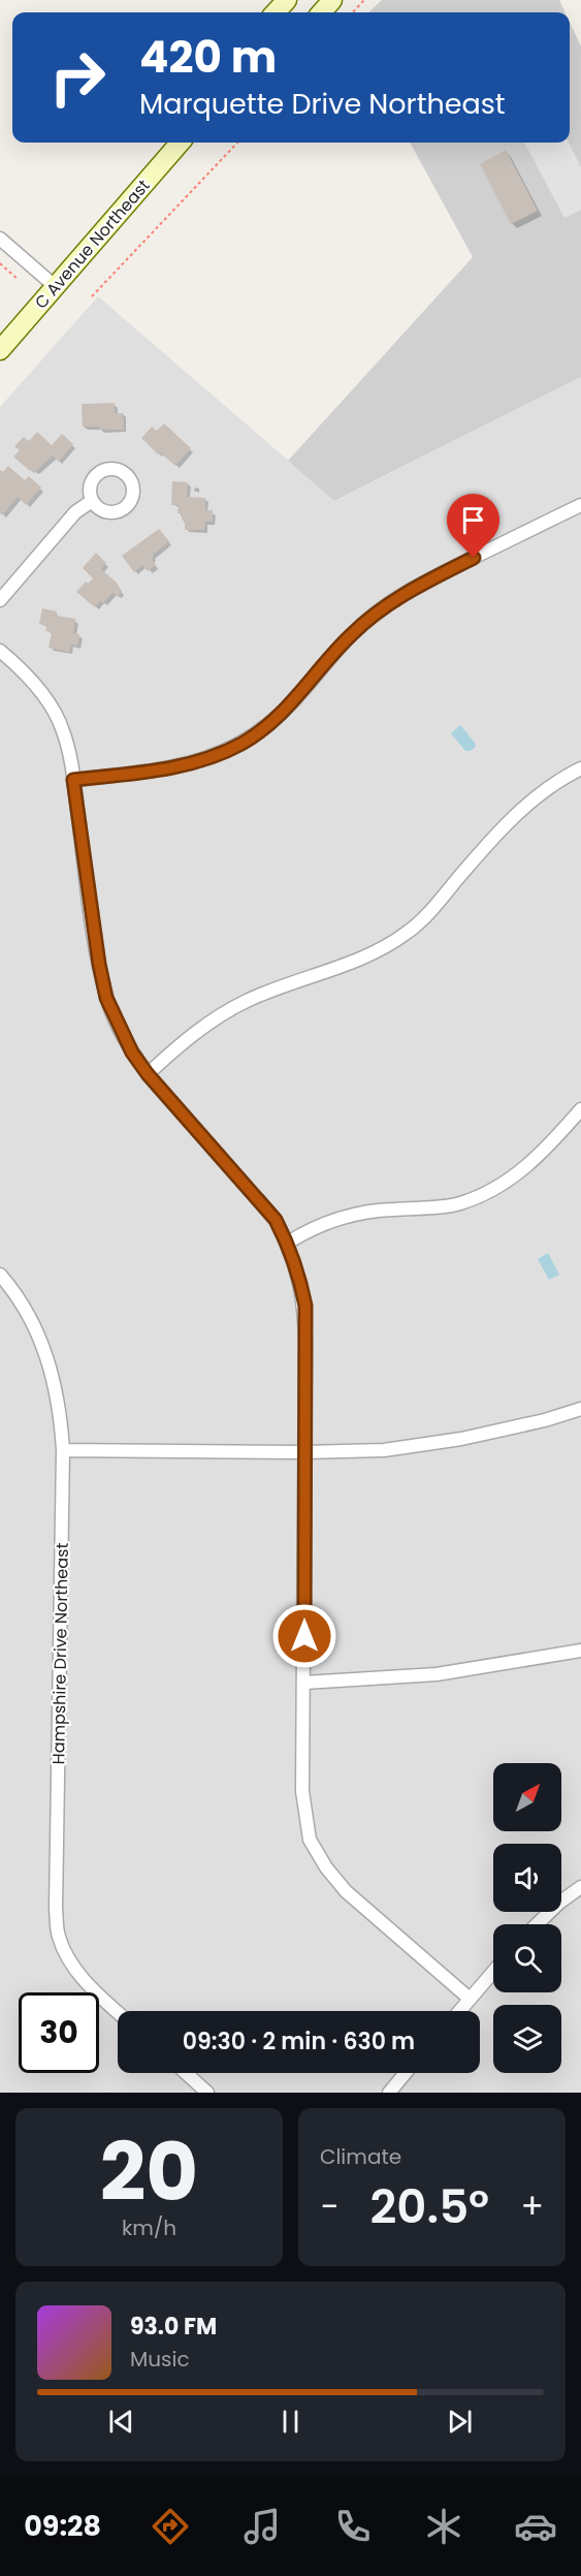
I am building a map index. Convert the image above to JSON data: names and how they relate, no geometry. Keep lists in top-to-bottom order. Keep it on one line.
{"streets":{"street":["C Avenue Northeast","Hampshire Drive Northeast"]},"north":"top right","page":{"turn":["420 m","Marquette Drive Northeast"],"limit":"30","trip":"09:30 · 2 min · 630 m","tile":[["20","km/h"],"Climate"],"heat":["−","20.5°","+"],"song":["93.0 FM","Music"],"tabs":"09:28"}}
